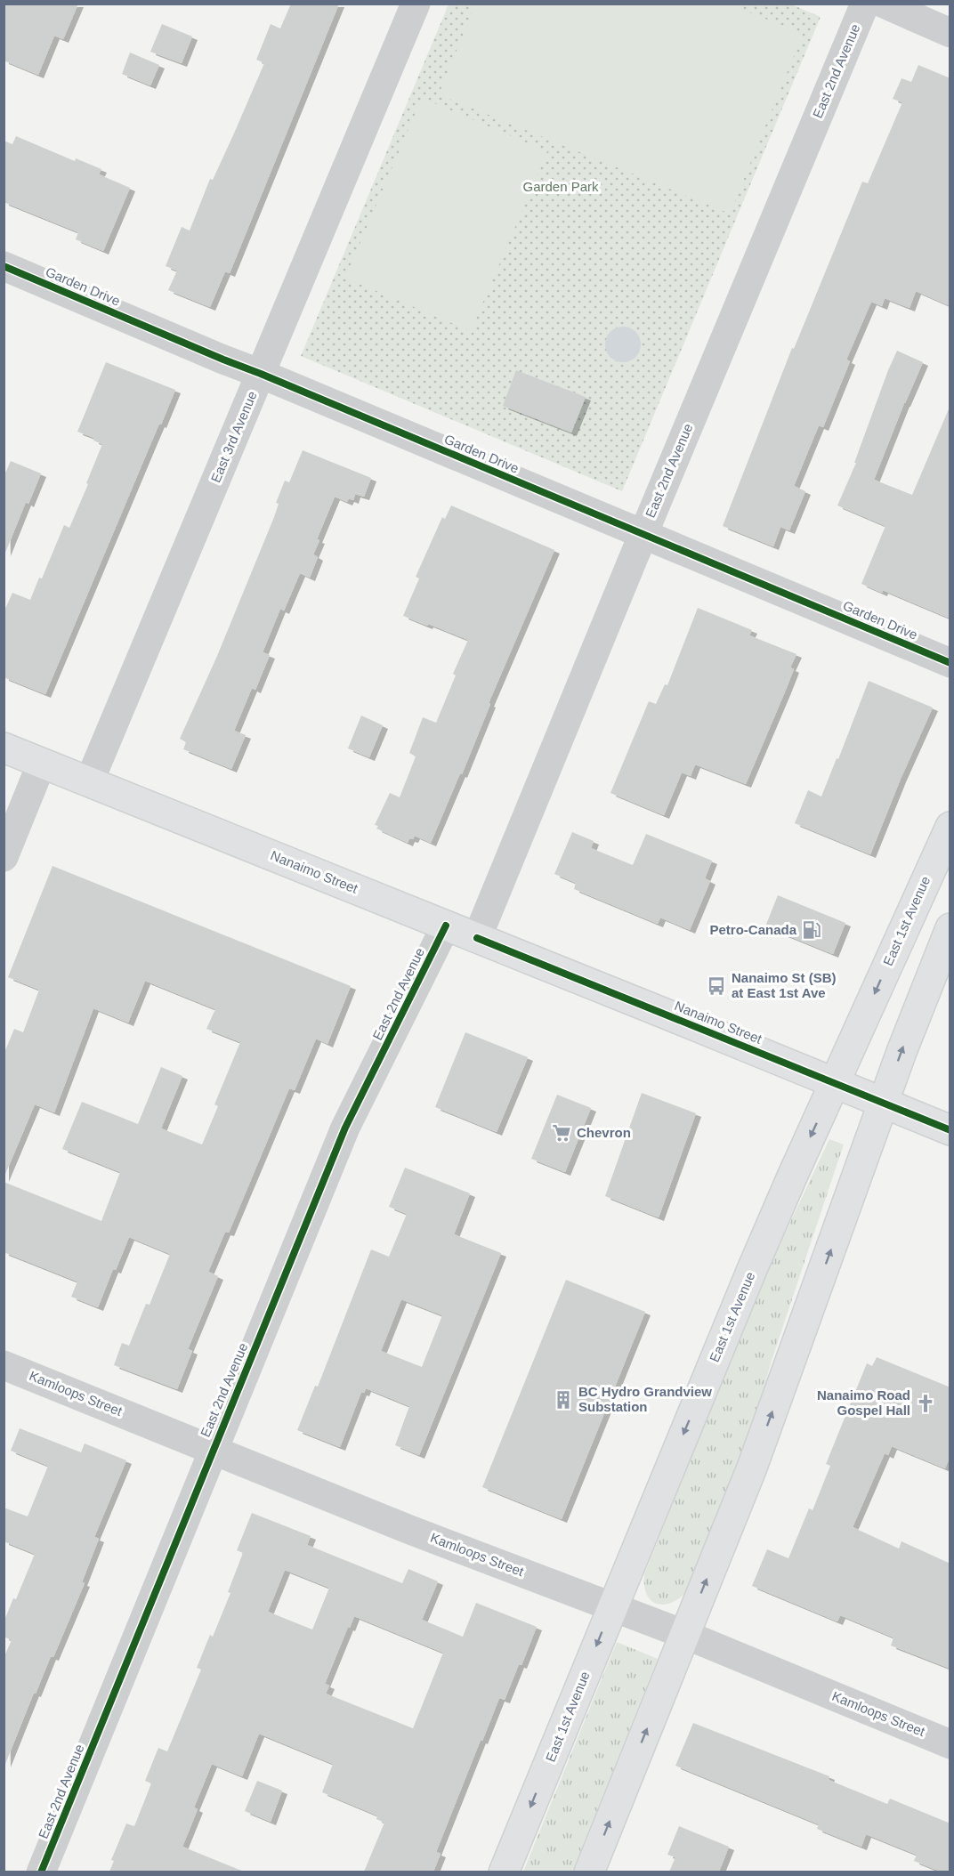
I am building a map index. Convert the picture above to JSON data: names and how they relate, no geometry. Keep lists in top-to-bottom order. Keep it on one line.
{"streets":{"main road":["Nanaimo Street","East 1st Avenue"],"street":["East 2nd Avenue","Garden Drive","East 3rd Avenue","Kamloops Street"]},"crossings":[["East 2nd Avenue","Garden Drive"],["East 2nd Avenue","Nanaimo Street"],["East 2nd Avenue","Kamloops Street"],["Garden Drive","East 3rd Avenue"],["East 3rd Avenue","Nanaimo Street"],["Nanaimo Street","East 1st Avenue"],["East 1st Avenue","Kamloops Street"]],"parks":["Garden Park"],"places":{"fuel station":["Petro-Canada"],"bus stop":["Nanaimo St (SB) at East 1st Ave"],"supermarket":["Chevron"],"building":["BC Hydro Grandview Substation"],"church":["Nanaimo Road Gospel Hall"]}}
